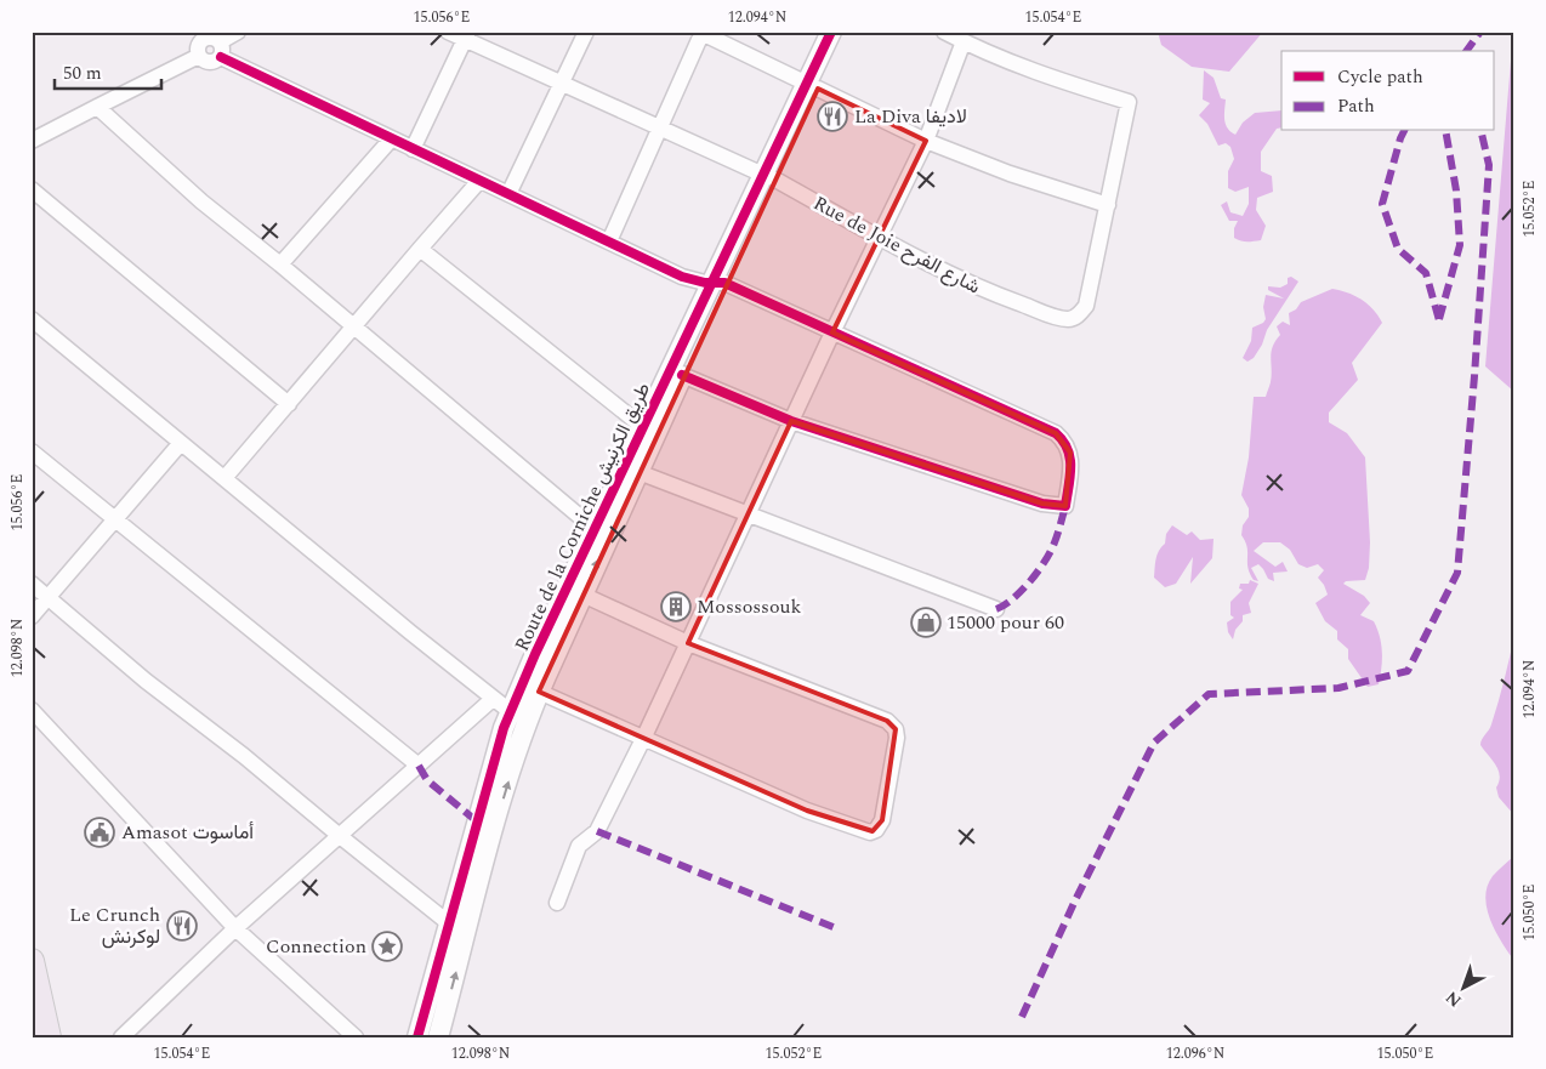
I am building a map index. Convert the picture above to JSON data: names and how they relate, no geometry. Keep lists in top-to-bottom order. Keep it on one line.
{"streets":{"street":["Rue de Joie شارع الفرح","Route de la Corniche طريق الكرنيش"]},"crossings":[["Rue de Joie شارع الفرح","Route de la Corniche طريق الكرنيش"]],"places":{"restaurant":["La Diva لاديفا","Le Crunch لوكرنش"],"building":["Mossossouk"],"shop":["15000 pour 60"],"public building":["Amasot أماسوت"],"place":["Connection"]},"legend":["Cycle path","Path"],"scale_bar":"50 m","north":"bottom left","coordinates":["15.056°E","12.094°N","15.054°E","15.052°E","12.098°N","15.050°E","12.096°N"]}
